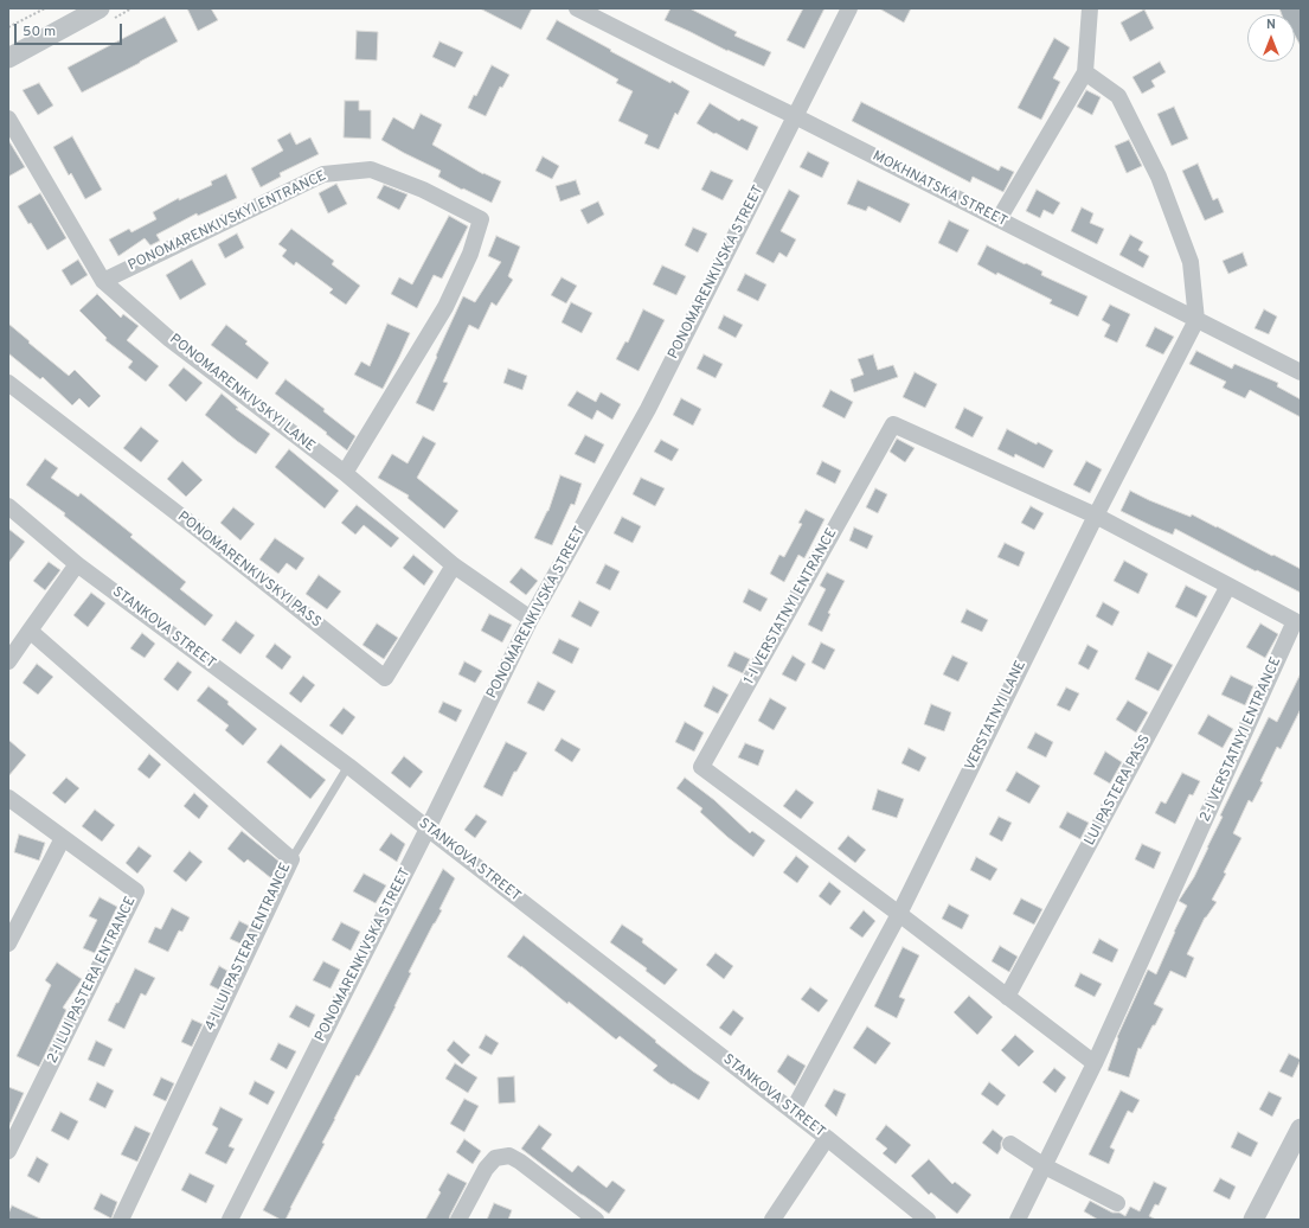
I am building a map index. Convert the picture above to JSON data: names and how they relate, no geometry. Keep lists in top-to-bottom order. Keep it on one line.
{"streets":{"street":["MOKHNATSKA STREET","PONOMARENKIVSKYI ENTRANCE","PONOMARENKIVSKA STREET","PONOMARENKIVSKYI LANE","PONOMARENKIVSKYI PASS","1-I VERSTATNYI ENTRANCE","STANKOVA STREET","VERSTATNYI LANE","2-I VERSTATNYI ENTRANCE","LUI PASTERA PASS","4-I LUI PASTERA ENTRANCE","2-I LUI PASTERA ENTRANCE"]},"crossings":[["MOKHNATSKA STREET","PONOMARENKIVSKA STREET"],["MOKHNATSKA STREET","VERSTATNYI LANE"],["PONOMARENKIVSKYI ENTRANCE","PONOMARENKIVSKYI LANE"],["PONOMARENKIVSKA STREET","PONOMARENKIVSKYI LANE"],["PONOMARENKIVSKA STREET","STANKOVA STREET"],["PONOMARENKIVSKYI LANE","PONOMARENKIVSKYI PASS"],["1-I VERSTATNYI ENTRANCE","VERSTATNYI LANE"],["1-I VERSTATNYI ENTRANCE","2-I VERSTATNYI ENTRANCE"],["STANKOVA STREET","VERSTATNYI LANE"],["VERSTATNYI LANE","2-I VERSTATNYI ENTRANCE"],["2-I VERSTATNYI ENTRANCE","LUI PASTERA PASS"]],"scale_bar":"50 m","north":"top"}
